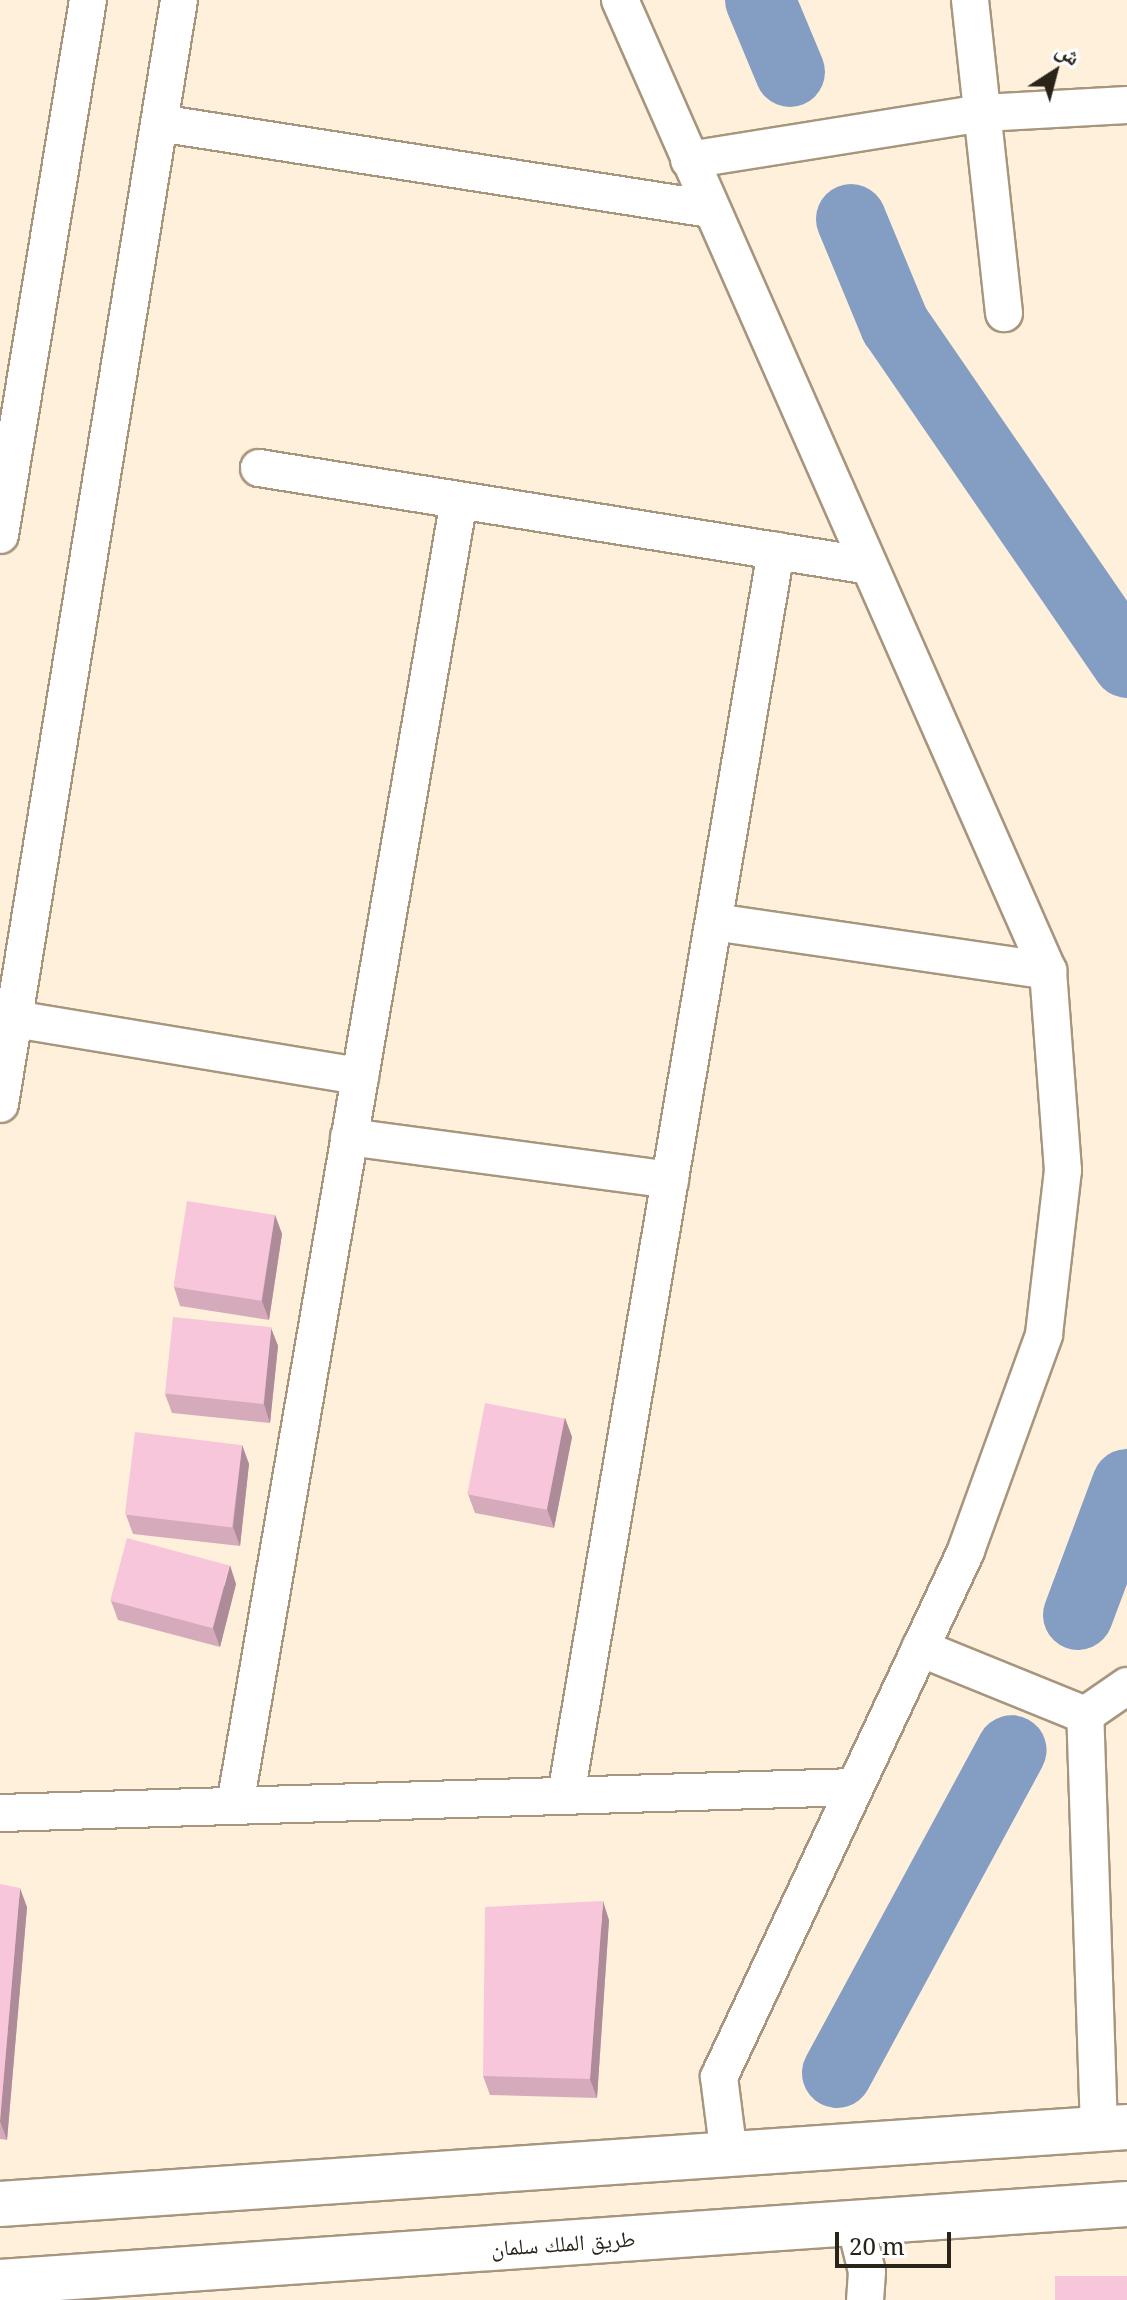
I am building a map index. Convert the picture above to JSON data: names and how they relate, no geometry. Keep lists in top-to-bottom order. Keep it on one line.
{"streets":{"main road":["طريق الملك سلمان"]},"scale_bar":"20 m","north":"top right"}
